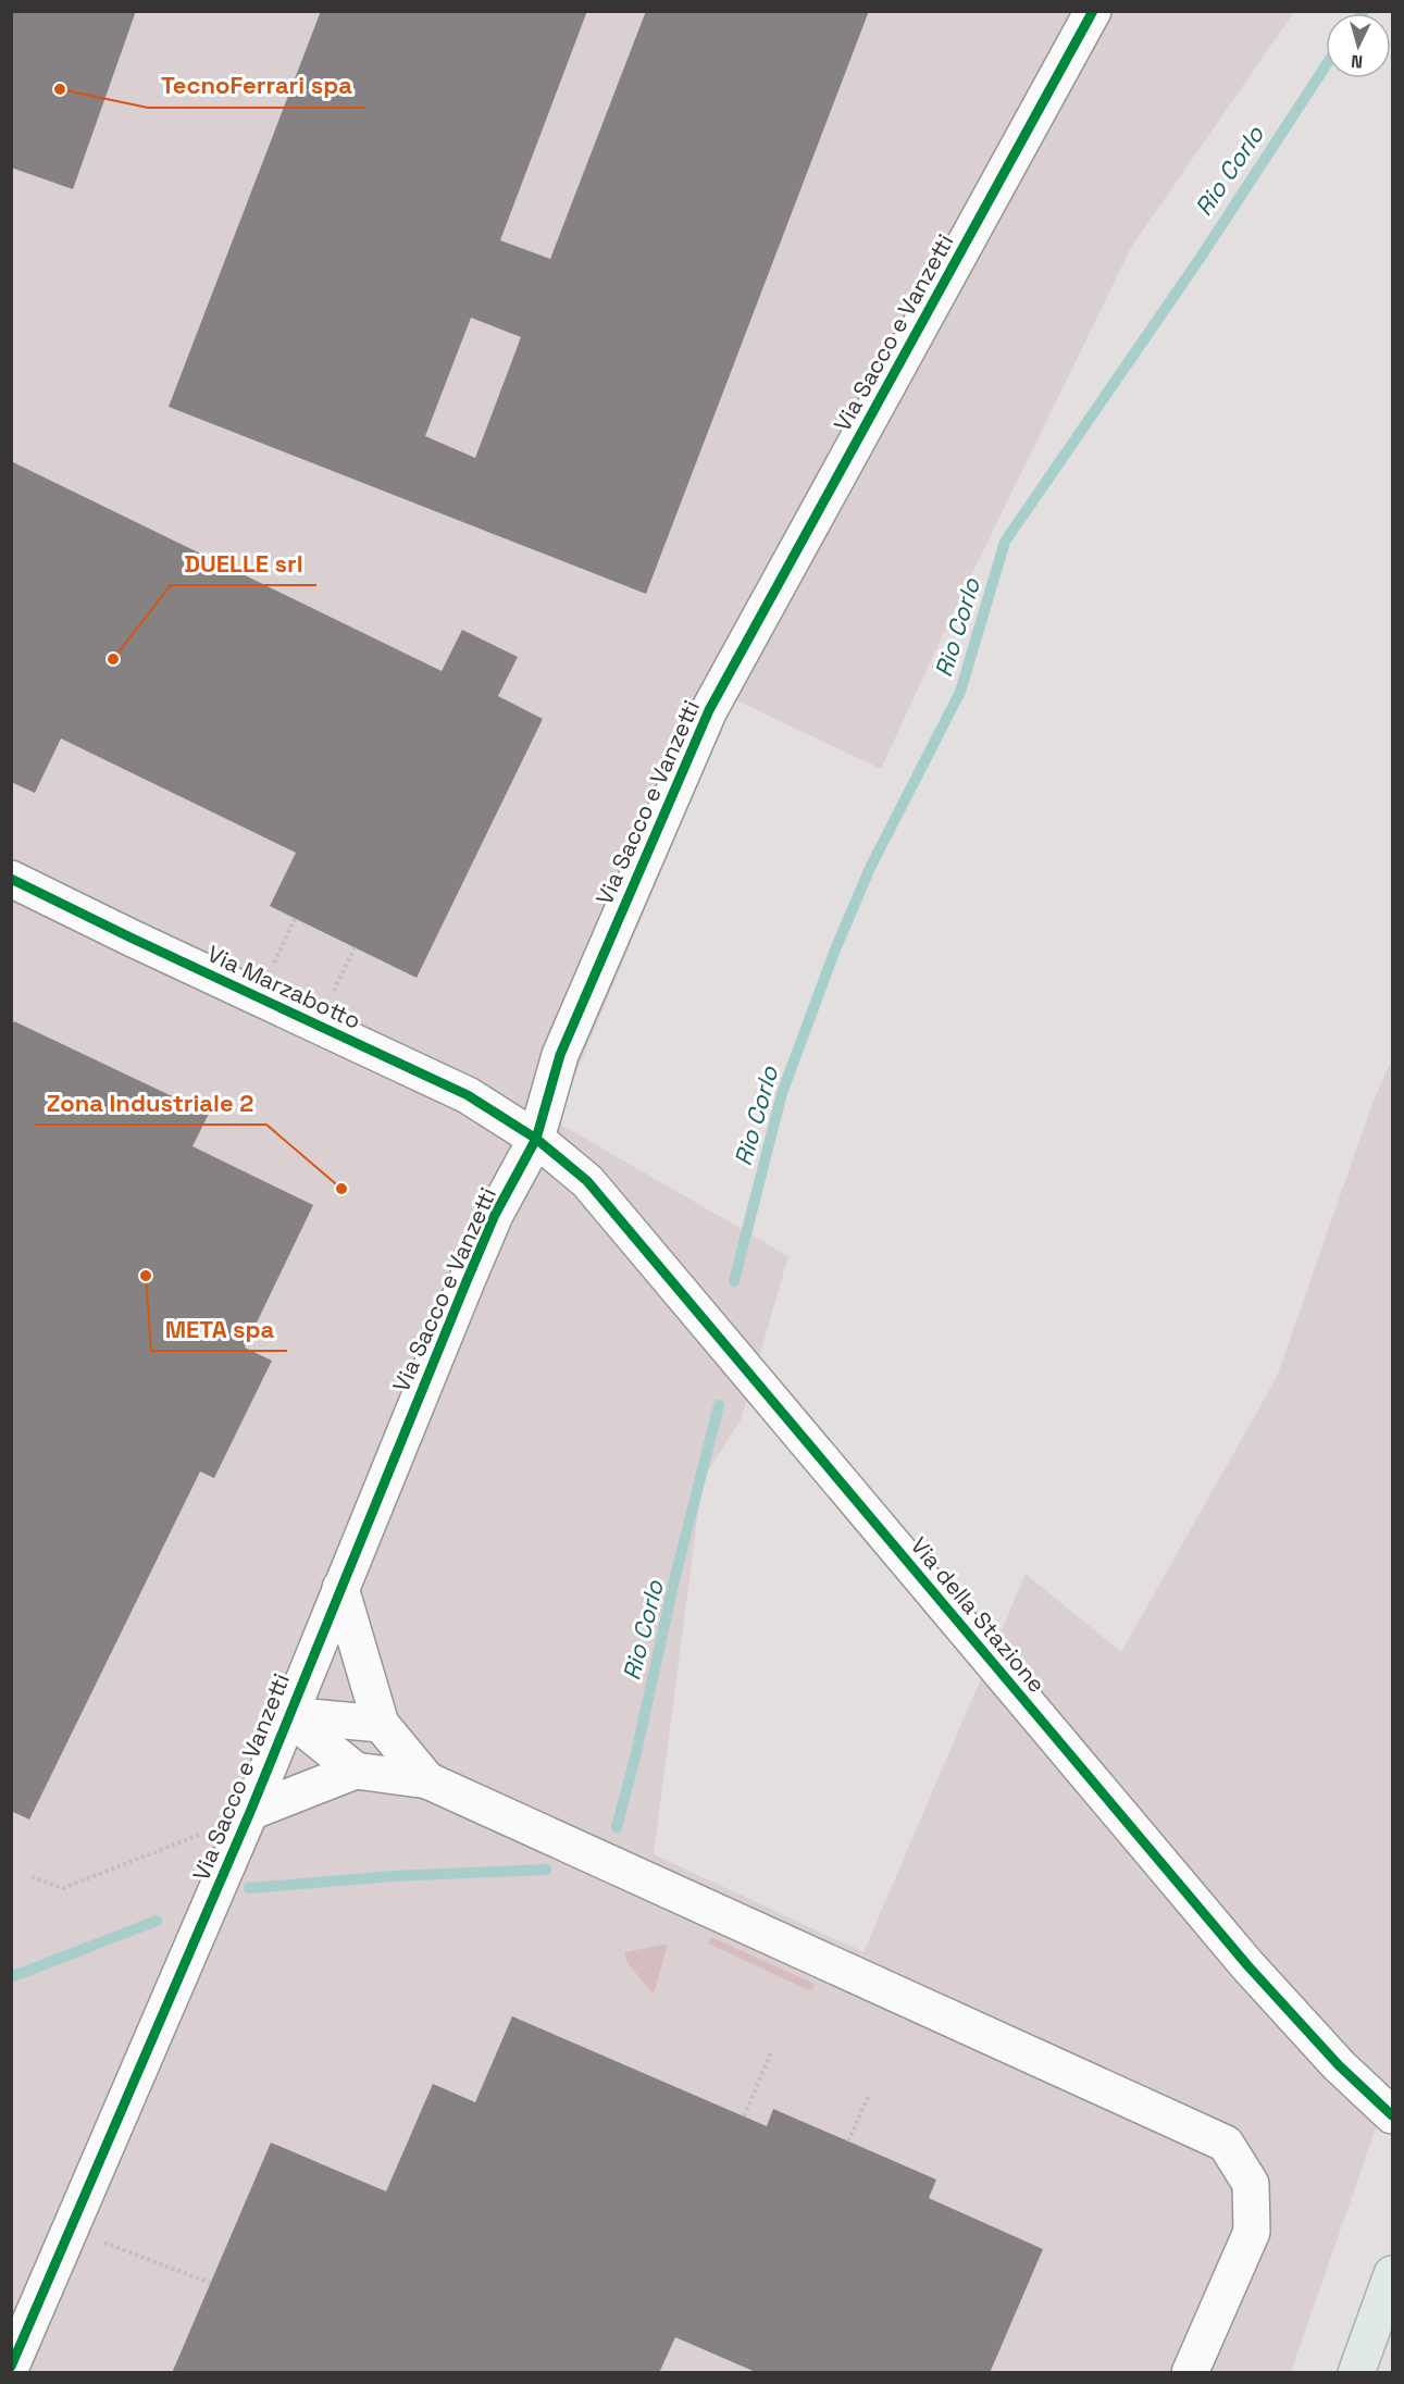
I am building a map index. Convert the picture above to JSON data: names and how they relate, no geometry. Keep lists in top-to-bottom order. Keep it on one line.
{"streets":{"street":["Via Sacco e Vanzetti","Via Marzabotto","Via della Stazione"]},"crossings":[["Via Sacco e Vanzetti","Via Marzabotto"],["Via Sacco e Vanzetti","Via della Stazione"],["Via Marzabotto","Via della Stazione"]],"water":["Rio Corlo"],"places":["TecnoFerrari spa","DUELLE srl","Zona Industriale 2","META spa"],"north":"bottom"}
